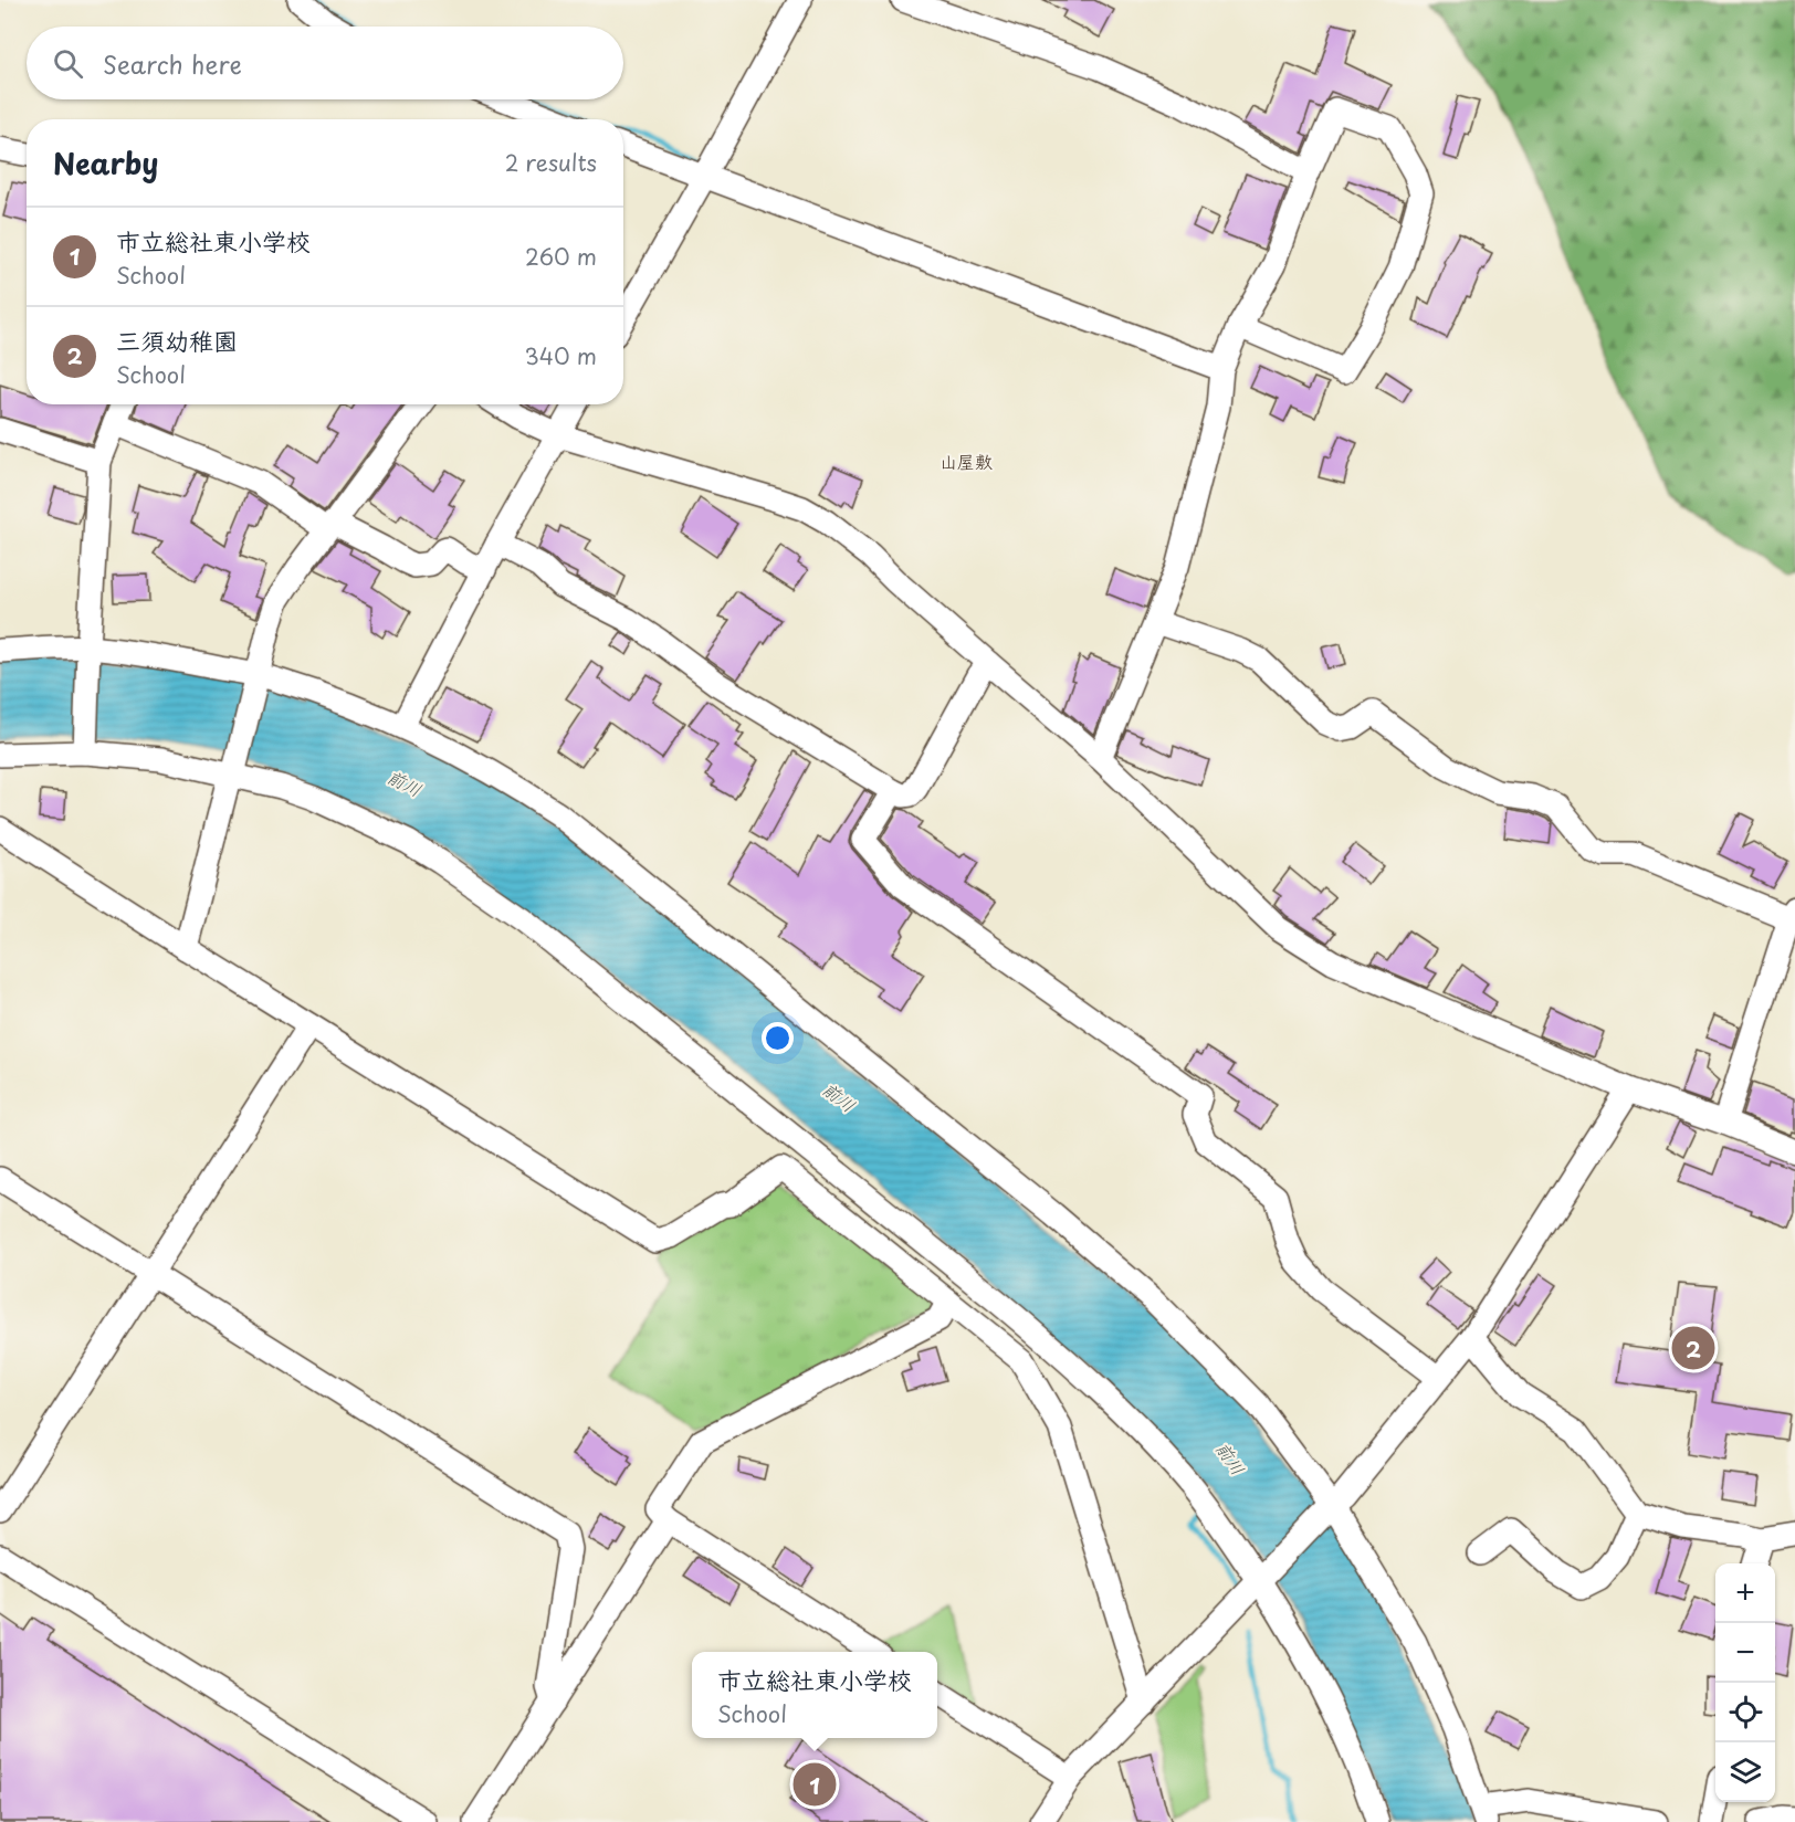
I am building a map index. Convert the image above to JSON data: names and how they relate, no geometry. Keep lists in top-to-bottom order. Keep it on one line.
{"districts":["山屋敷"],"water":["前川"],"page":{"search":"Search here","heading":["Nearby","2 results"],"list":[{"mark":"1","name":"市立総社東小学校","note":"School","value":"260 m"},{"mark":"2","name":"三須幼稚園","note":"School","value":"340 m"}],"pins":["2","1"],"map_buttons":["+","−"],"popup":["市立総社東小学校","School"]}}
